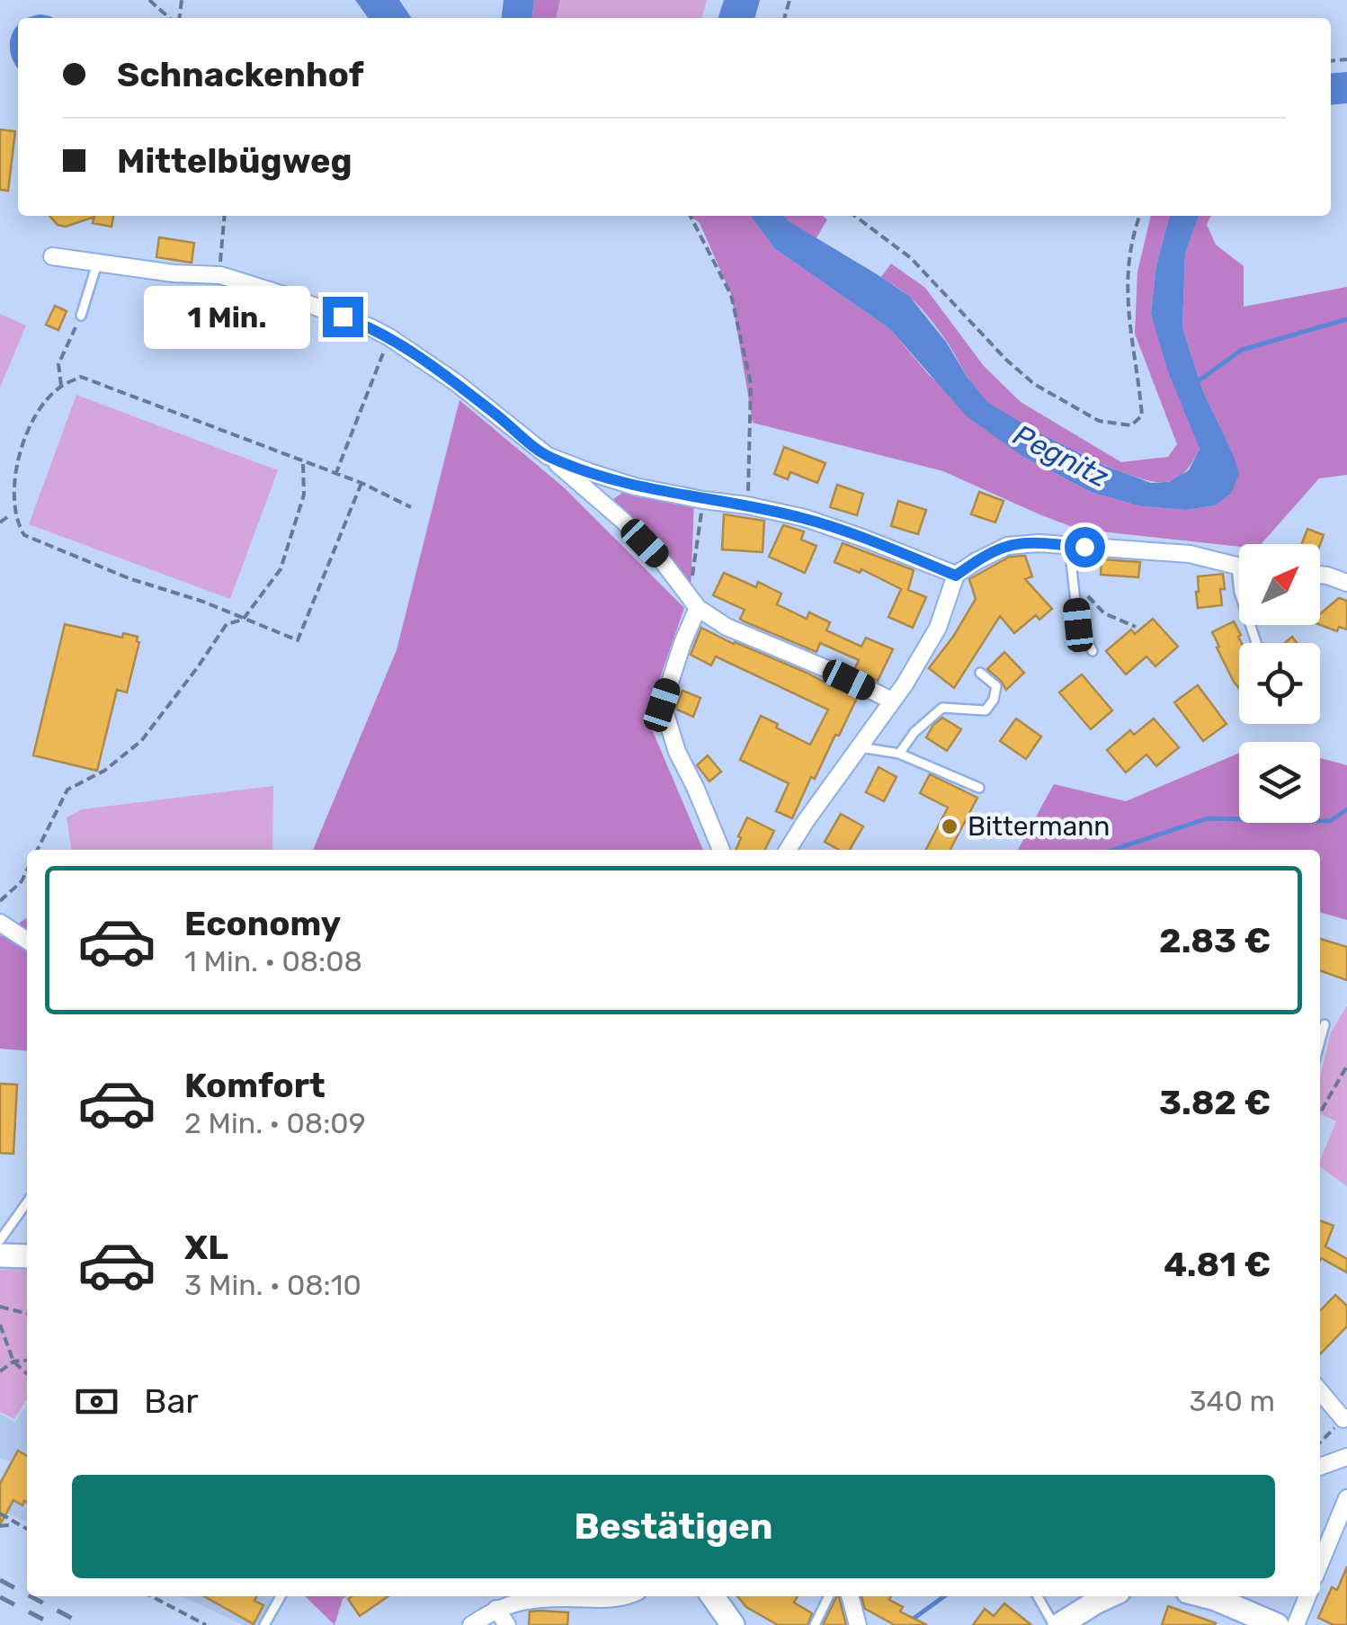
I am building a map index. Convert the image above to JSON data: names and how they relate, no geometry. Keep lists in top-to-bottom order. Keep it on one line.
{"water":["Pegnitz"],"places":["Bittermann"],"north":"top right","page":{"banner":["Schnackenhof","Mittelbügweg"],"bubble":"1 Min.","list":[{"name":"Economy","note":"1 Min. · 08:08","value":"2.83 €"},{"name":"Komfort","note":"2 Min. · 08:09","value":"3.82 €"},{"name":"XL","note":"3 Min. · 08:10","value":"4.81 €"}],"pay":["Bar","340 m"],"buttons":"Bestätigen"}}
